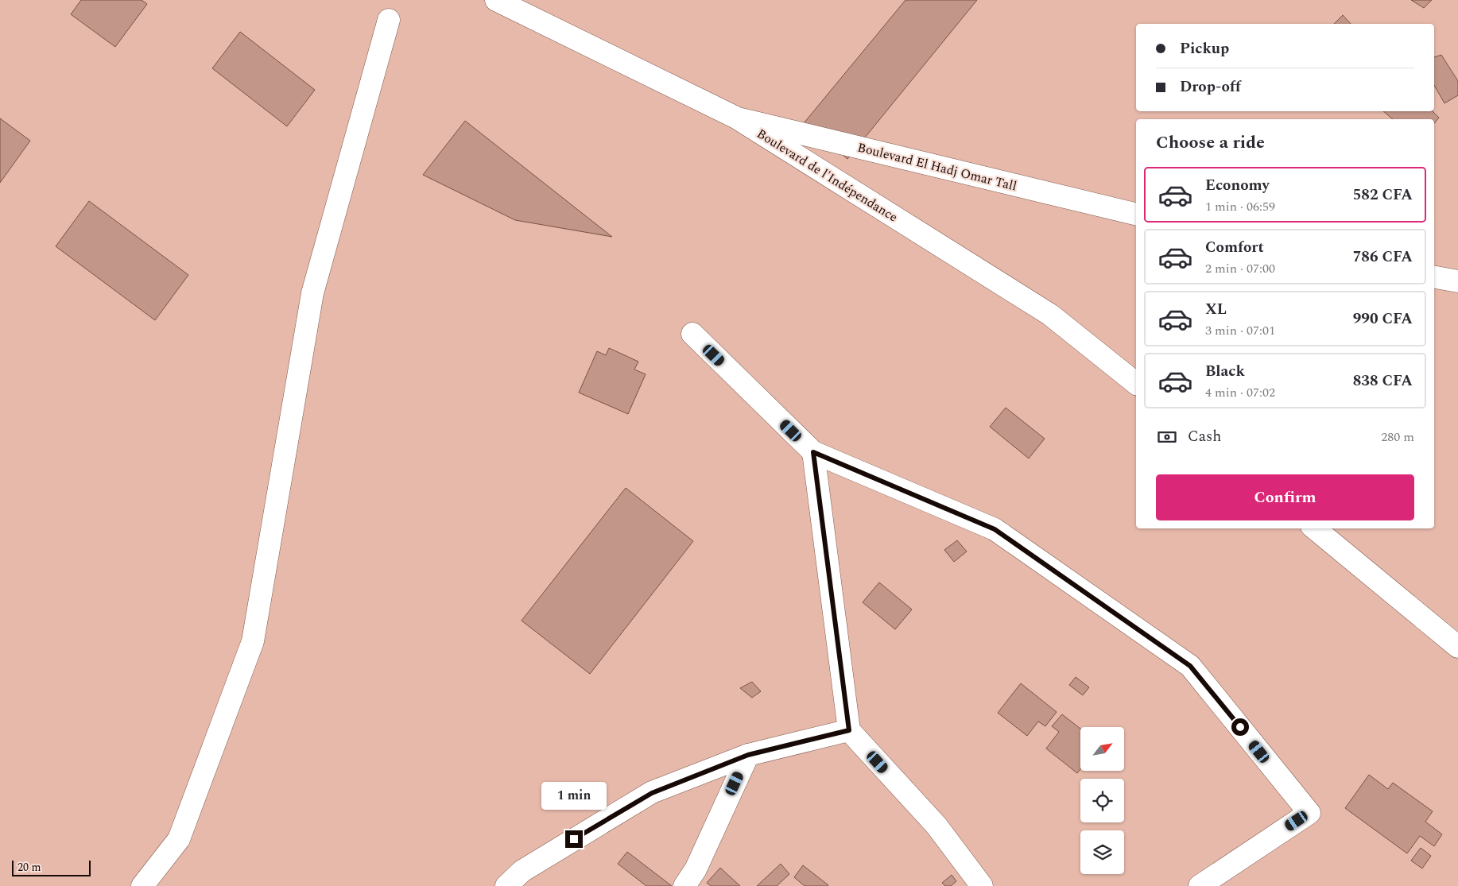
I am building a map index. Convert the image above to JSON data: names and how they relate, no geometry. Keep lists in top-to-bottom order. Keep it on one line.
{"streets":{"main road":["Boulevard El Hadj Omar Tall","Boulevard de l'Indépendance"]},"crossings":[["Boulevard El Hadj Omar Tall","Boulevard de l'Indépendance"]],"scale_bar":"20 m","north":"top right","page":{"banner":["Pickup","Drop-off"],"heading":"Choose a ride","list":[{"name":"Economy","note":"1 min · 06:59","value":"582 CFA"},{"name":"Comfort","note":"2 min · 07:00","value":"786 CFA"},{"name":"XL","note":"3 min · 07:01","value":"990 CFA"},{"name":"Black","note":"4 min · 07:02","value":"838 CFA"}],"pay":["Cash","280 m"],"buttons":"Confirm","bubble":"1 min","scale":"20 m"}}
